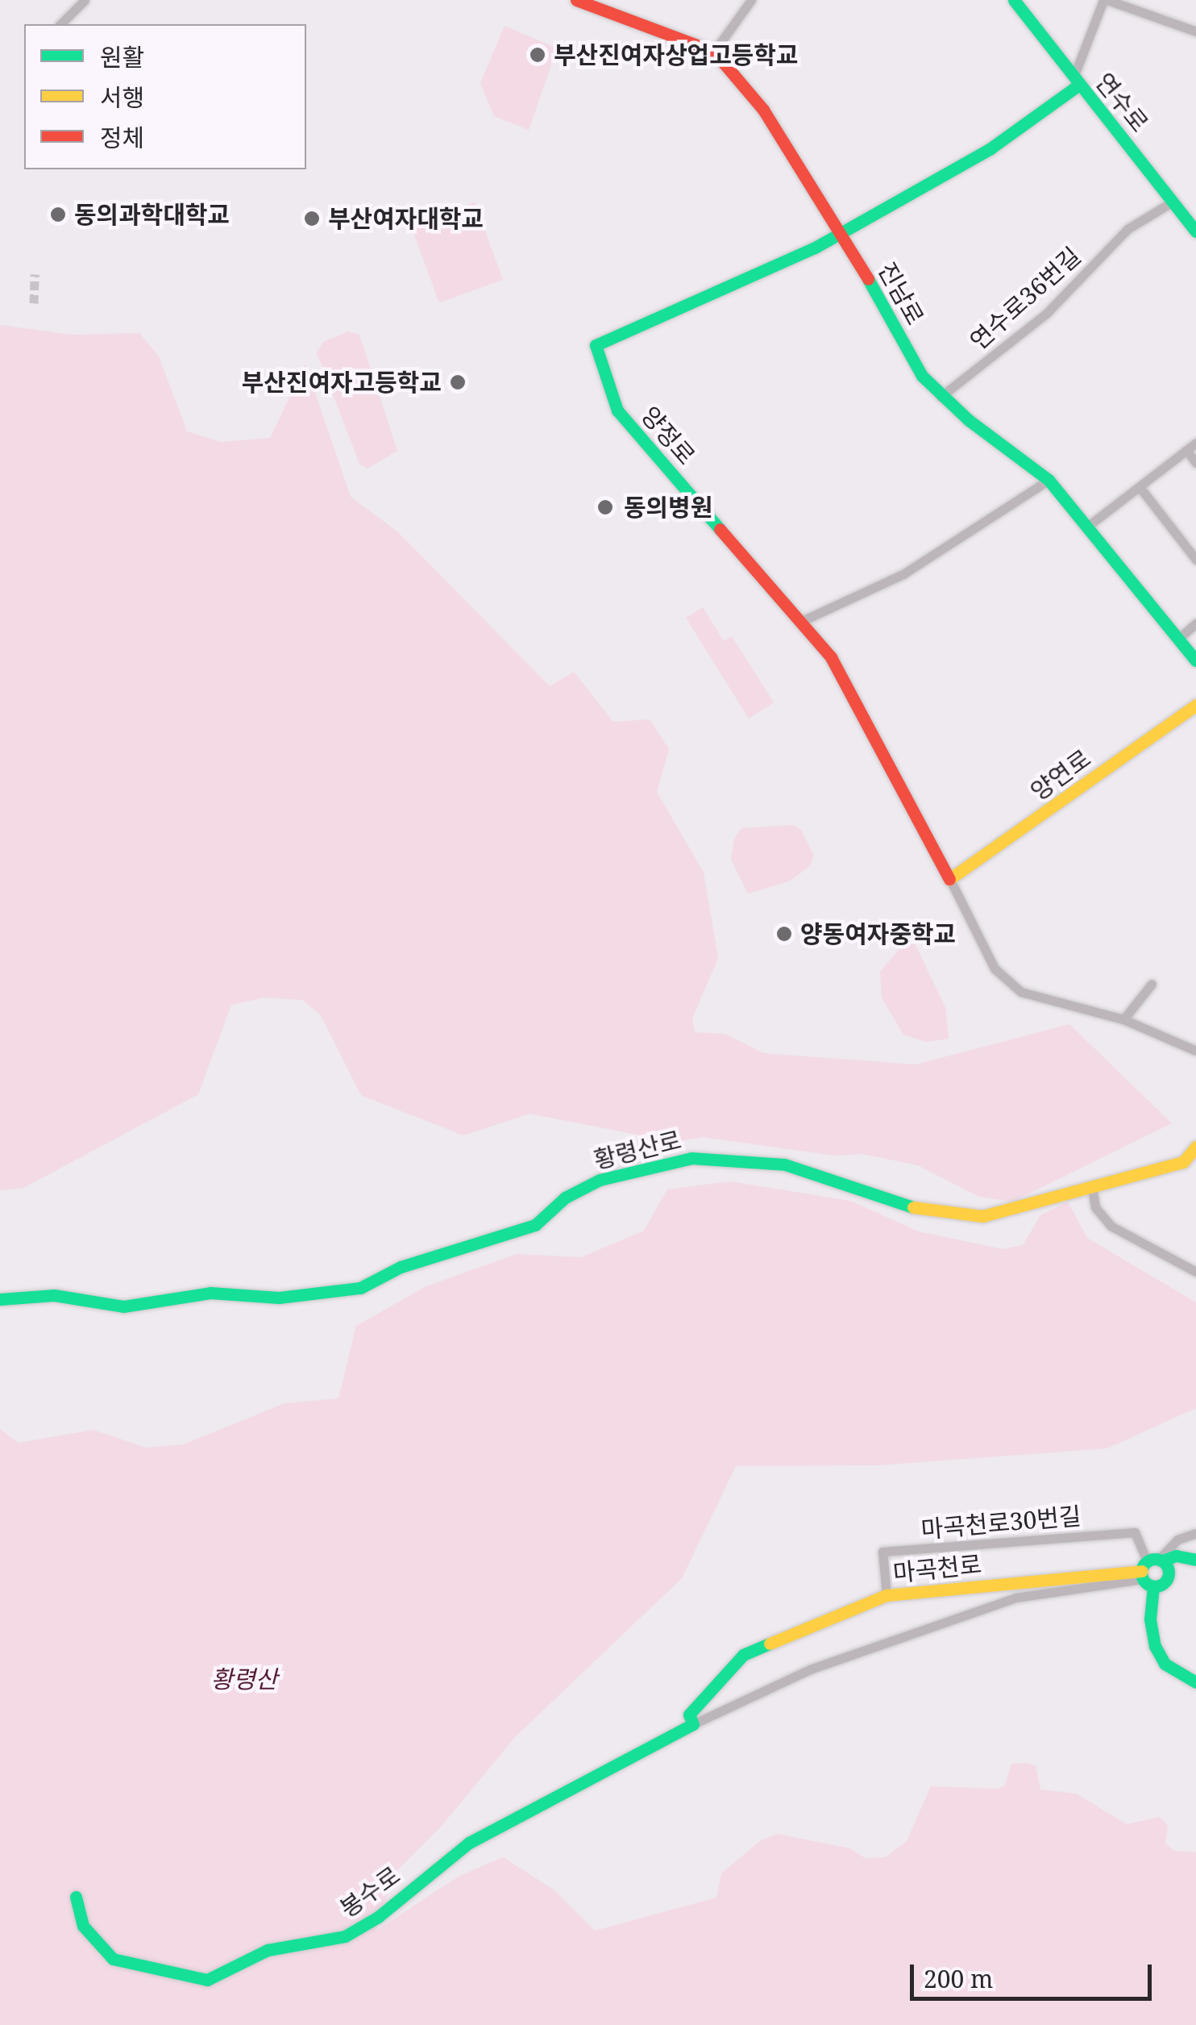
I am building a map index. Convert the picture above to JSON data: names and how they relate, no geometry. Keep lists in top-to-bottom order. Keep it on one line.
{"streets":{"street":["연수로","진남로","연수로36번길","양정로","양연로","황령산로","마곡천로30번길","마곡천로","봉수로"]},"crossings":[["연수로","연수로36번길"],["연수로","양정로"],["진남로","연수로36번길"],["진남로","양정로"],["양정로","양연로"],["마곡천로30번길","마곡천로"],["마곡천로","봉수로"]],"parks":["황령산"],"places":["부산진여자상업고등학교","동의과학대학교","부산여자대학교","부산진여자고등학교","동의병원","양동여자중학교"],"legend":["원활","서행","정체"],"scale_bar":"200 m"}
